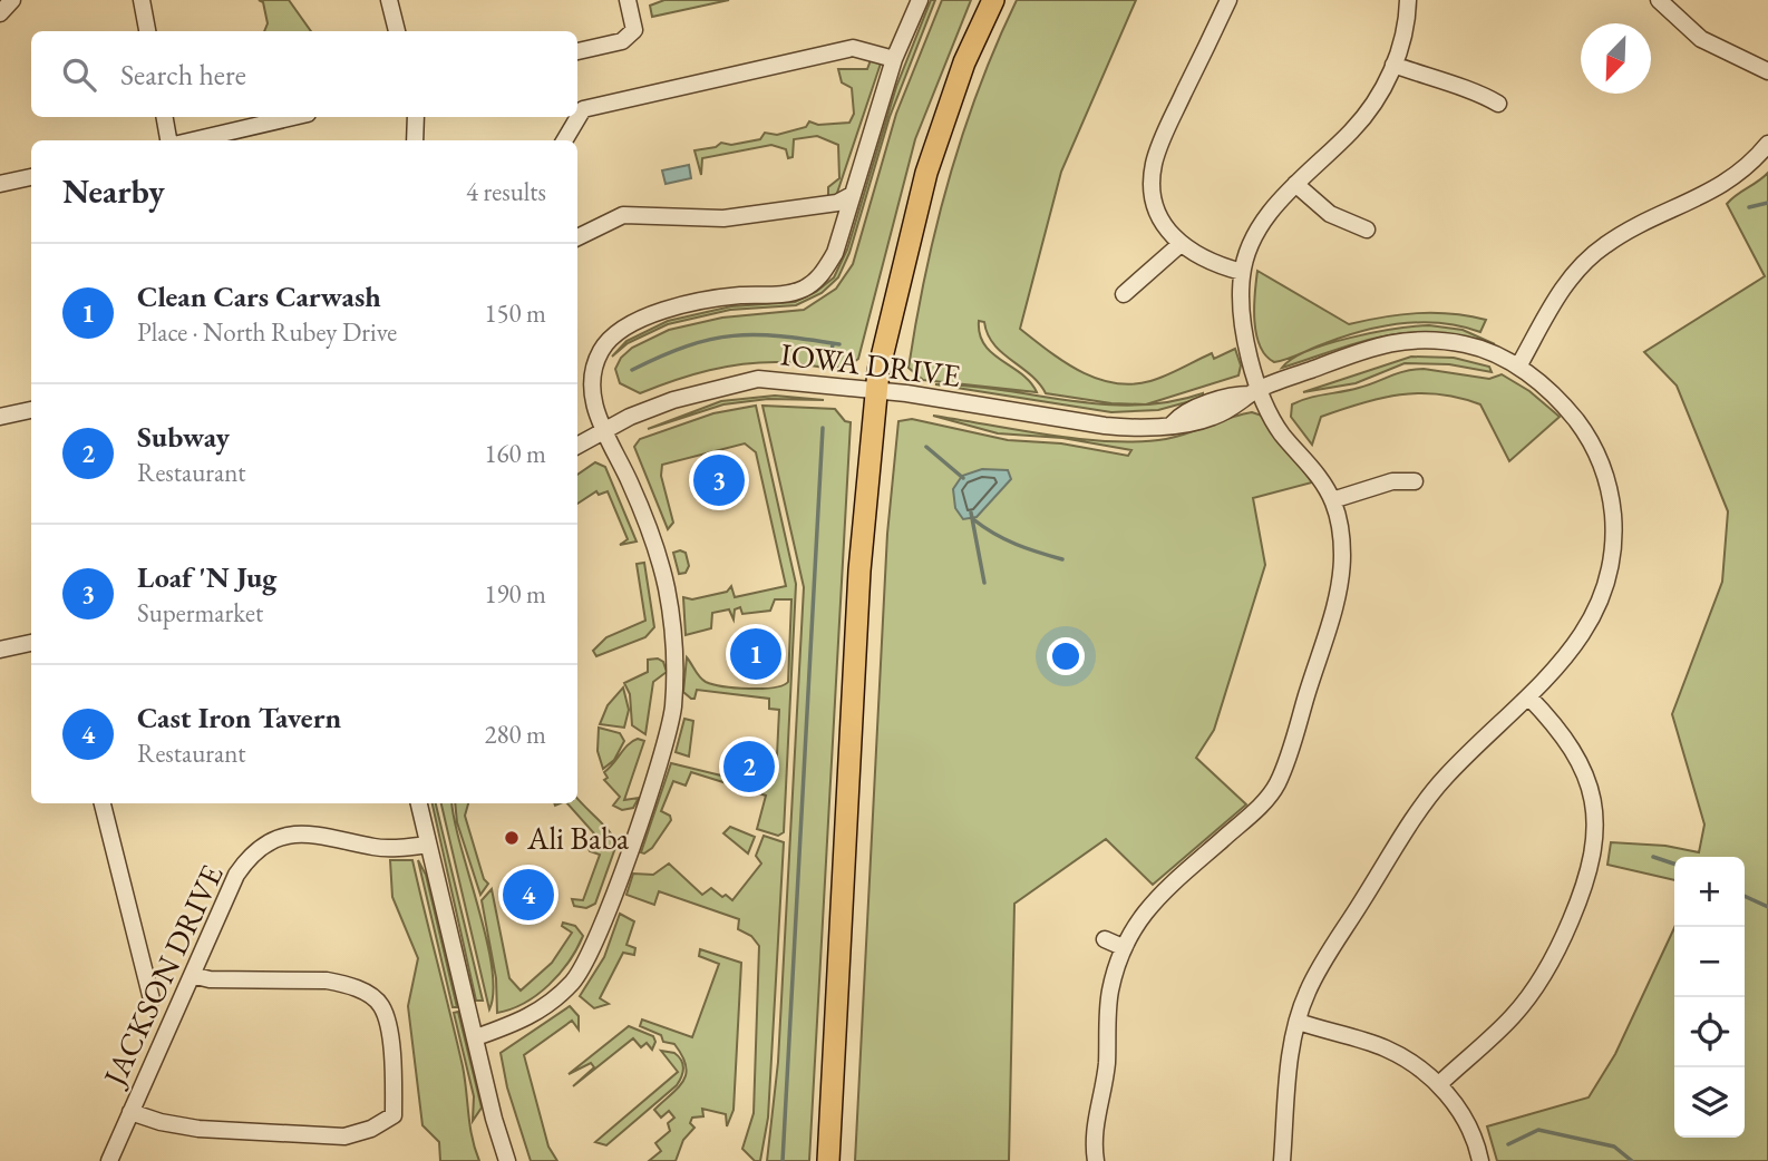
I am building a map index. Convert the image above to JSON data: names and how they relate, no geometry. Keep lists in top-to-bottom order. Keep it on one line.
{"streets":{"street":["IOWA DRIVE","JACKSON DRIVE"]},"places":["Ali Baba"],"north":"bottom left","page":{"search":"Search here","heading":["Nearby","4 results"],"list":[{"mark":"1","name":"Clean Cars Carwash","note":"Place · North Rubey Drive","value":"150 m"},{"mark":"2","name":"Subway","note":"Restaurant","value":"160 m"},{"mark":"3","name":"Loaf 'N Jug","note":"Supermarket","value":"190 m"},{"mark":"4","name":"Cast Iron Tavern","note":"Restaurant","value":"280 m"}],"pins":["3","1","2","4"],"map_buttons":["+","−"]}}
